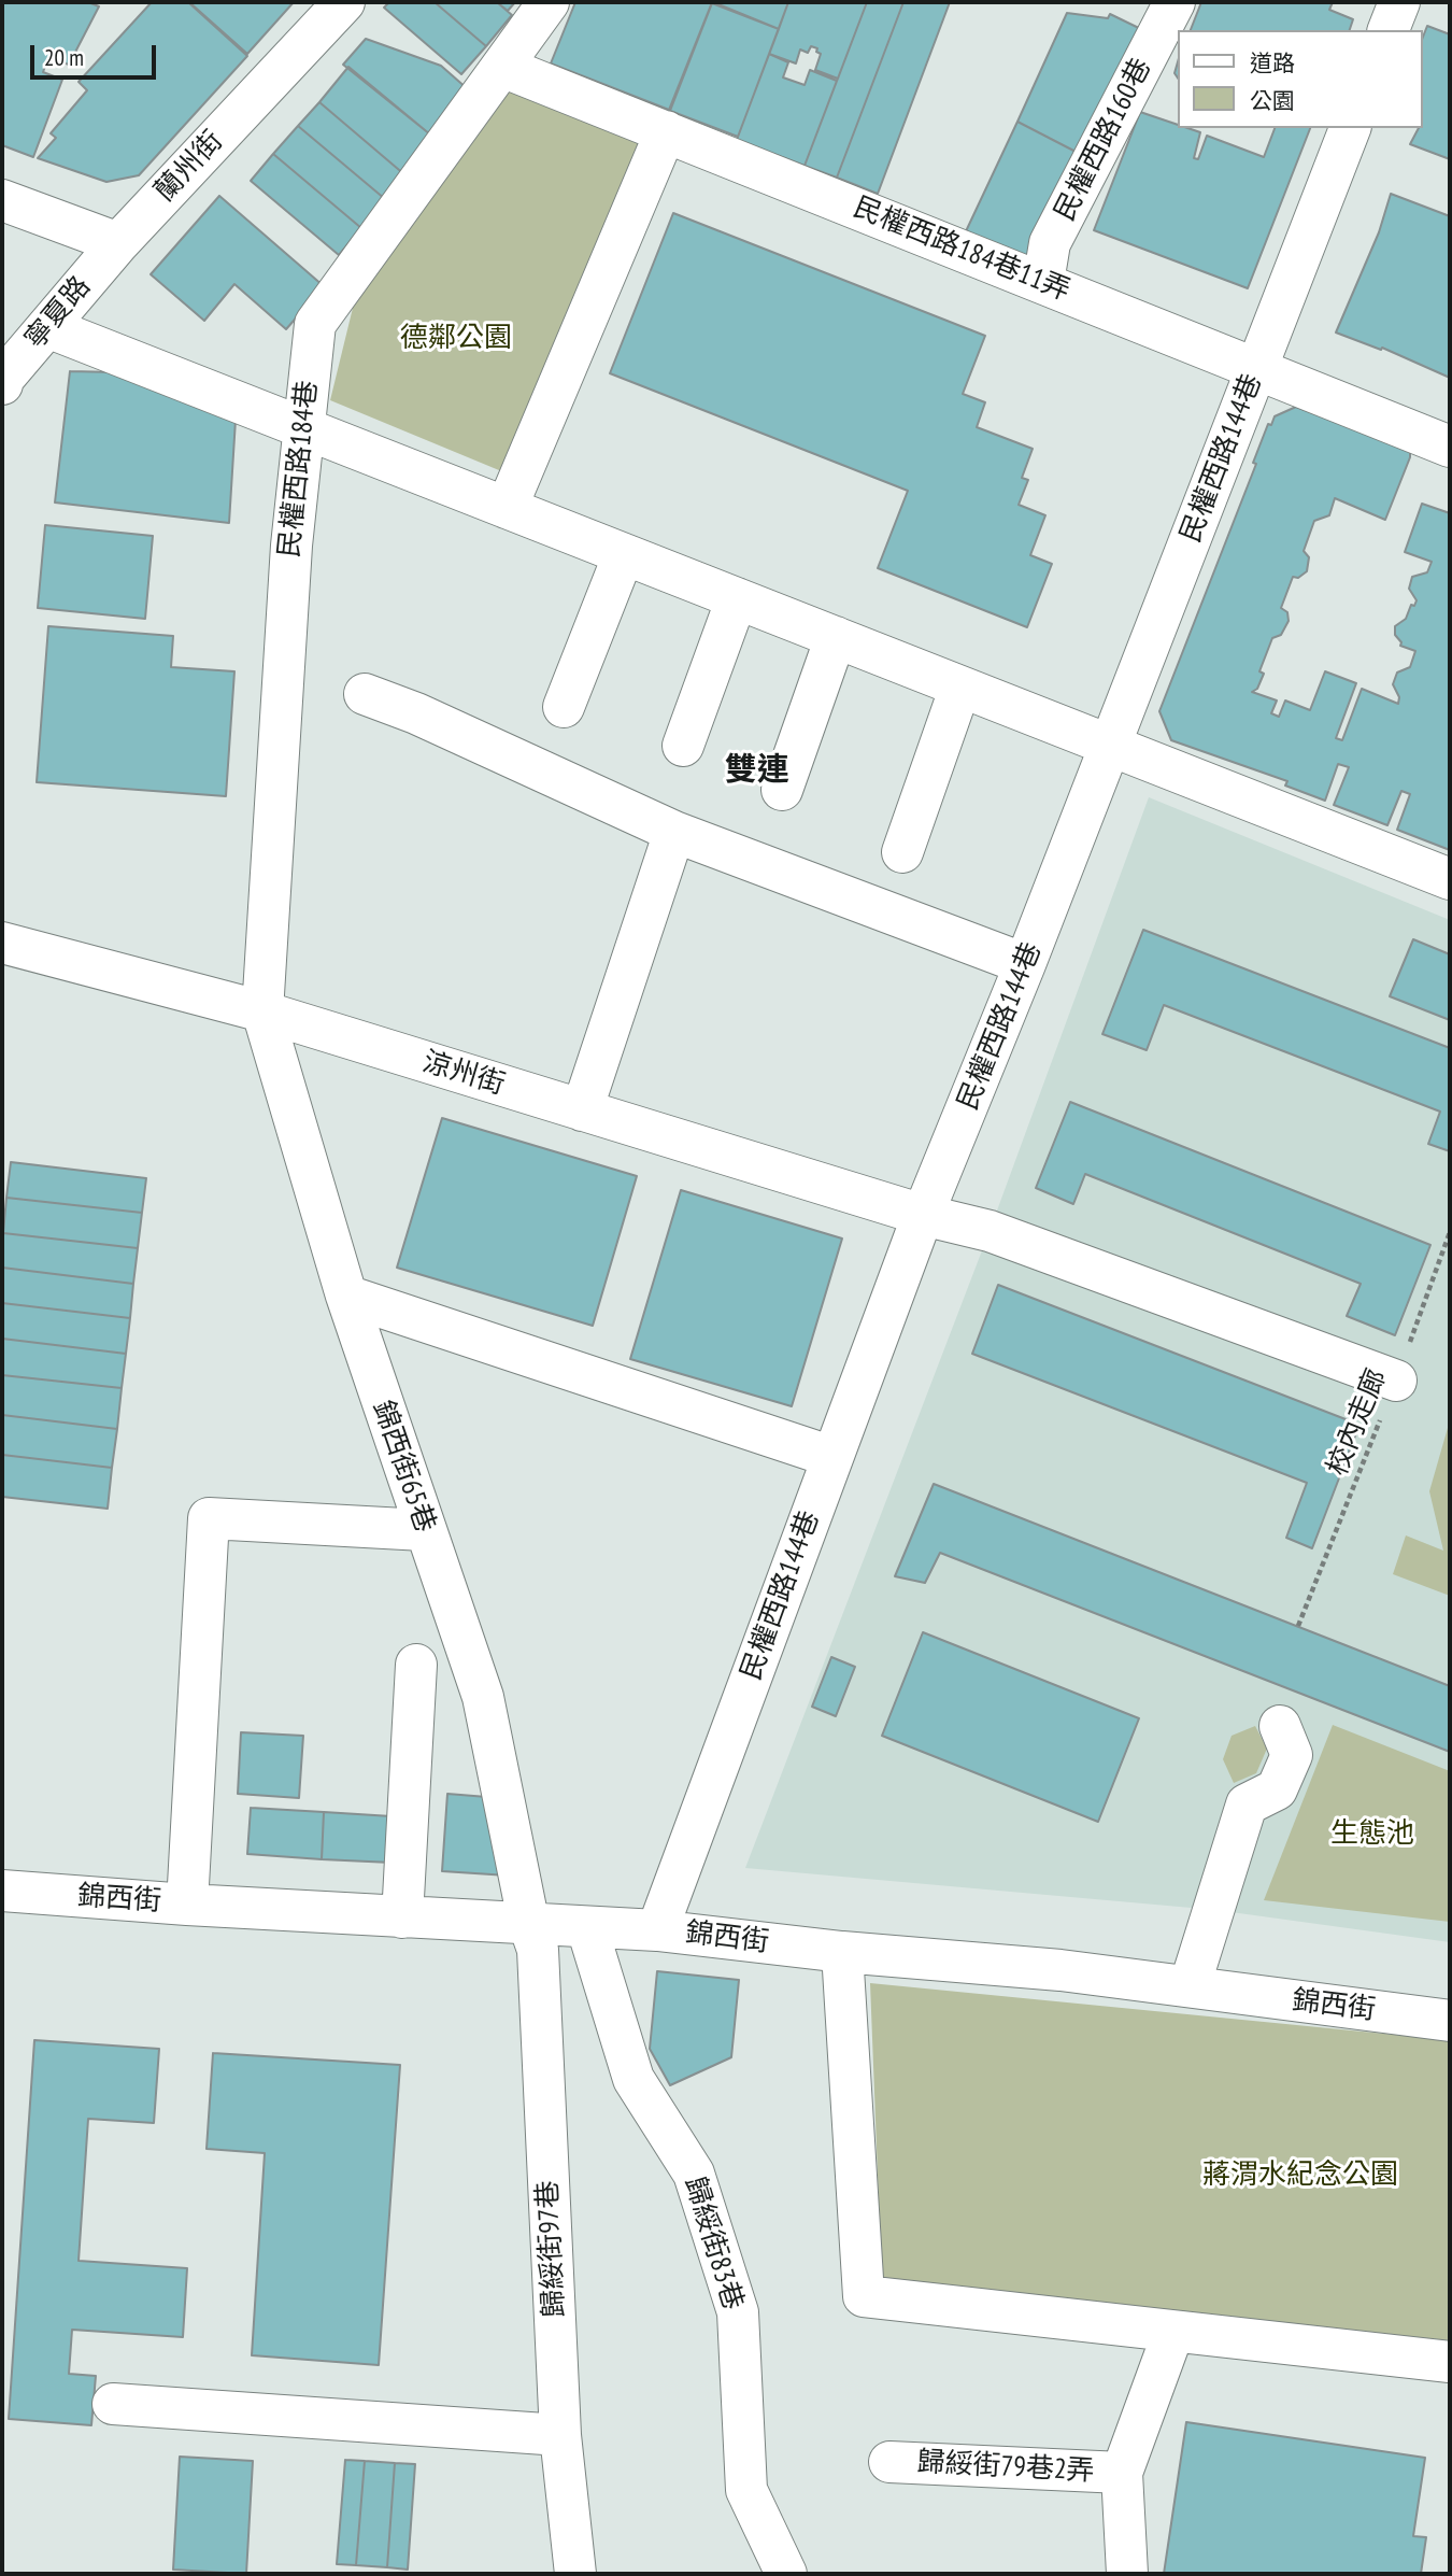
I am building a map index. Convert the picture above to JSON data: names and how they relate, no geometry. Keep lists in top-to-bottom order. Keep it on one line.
{"streets":{"street":["民權西路160巷","蘭州街","民權西路184巷11弄","寧夏路","民權西路144巷","民權西路184巷","涼州街","錦西街65巷","錦西街","歸綏街83巷","歸綏街97巷","歸綏街79巷2弄"],"path":["校內走廊"]},"crossings":[["民權西路160巷","民權西路184巷11弄"],["蘭州街","寧夏路"],["民權西路184巷11弄","民權西路144巷"],["民權西路184巷11弄","民權西路184巷"],["民權西路144巷","涼州街"],["民權西路144巷","錦西街"],["民權西路184巷","涼州街"],["民權西路184巷","錦西街65巷"],["涼州街","校內走廊"],["涼州街","錦西街65巷"],["錦西街65巷","錦西街"],["錦西街65巷","歸綏街97巷"],["錦西街","歸綏街83巷"],["錦西街","歸綏街97巷"]],"districts":["雙連"],"parks":["德鄰公園","生態池","蔣渭水紀念公園"],"legend":["道路","公園"],"scale_bar":"20 m"}
